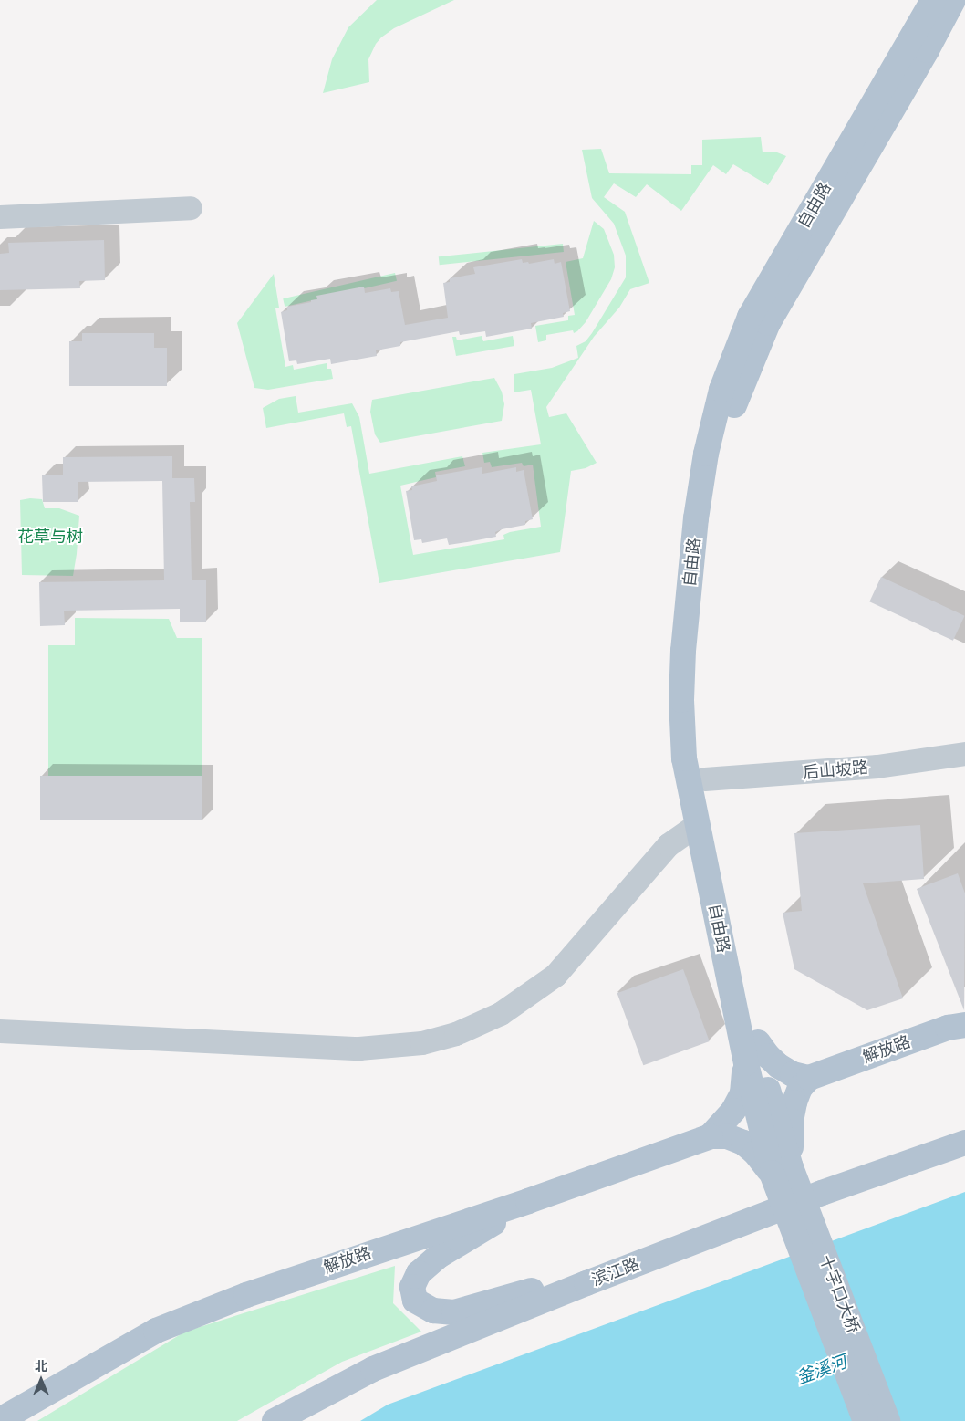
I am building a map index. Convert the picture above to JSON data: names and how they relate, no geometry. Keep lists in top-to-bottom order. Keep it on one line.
{"streets":{"main road":["自由路","解放路","滨江路","十字口大桥"],"street":["后山坡路"]},"crossings":[["自由路","后山坡路"],["自由路","十字口大桥"]],"water":["釜溪河"],"parks":["花草与树"],"north":"top"}
